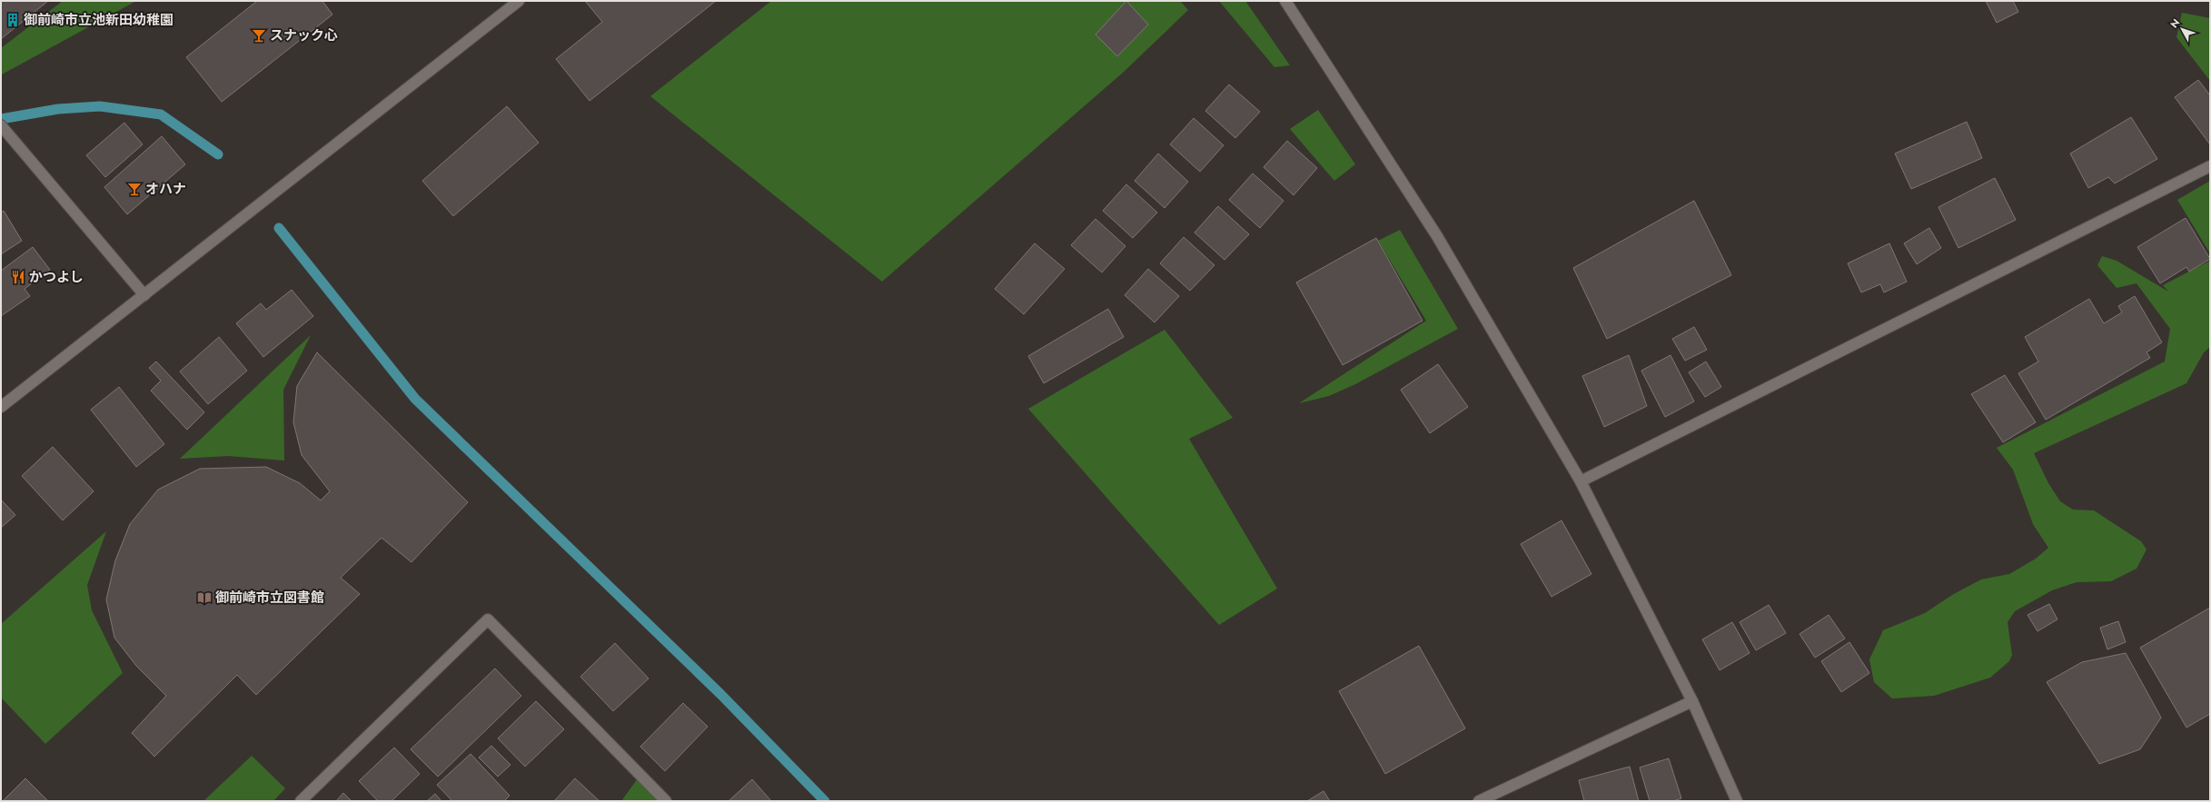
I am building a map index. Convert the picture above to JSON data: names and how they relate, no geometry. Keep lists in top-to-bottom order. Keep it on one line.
{"places":{"building":["御前崎市立池新田幼稚園"],"bar":["スナック心","オハナ"],"restaurant":["かつよし"],"library":["御前崎市立図書館"]},"north":"top left"}
